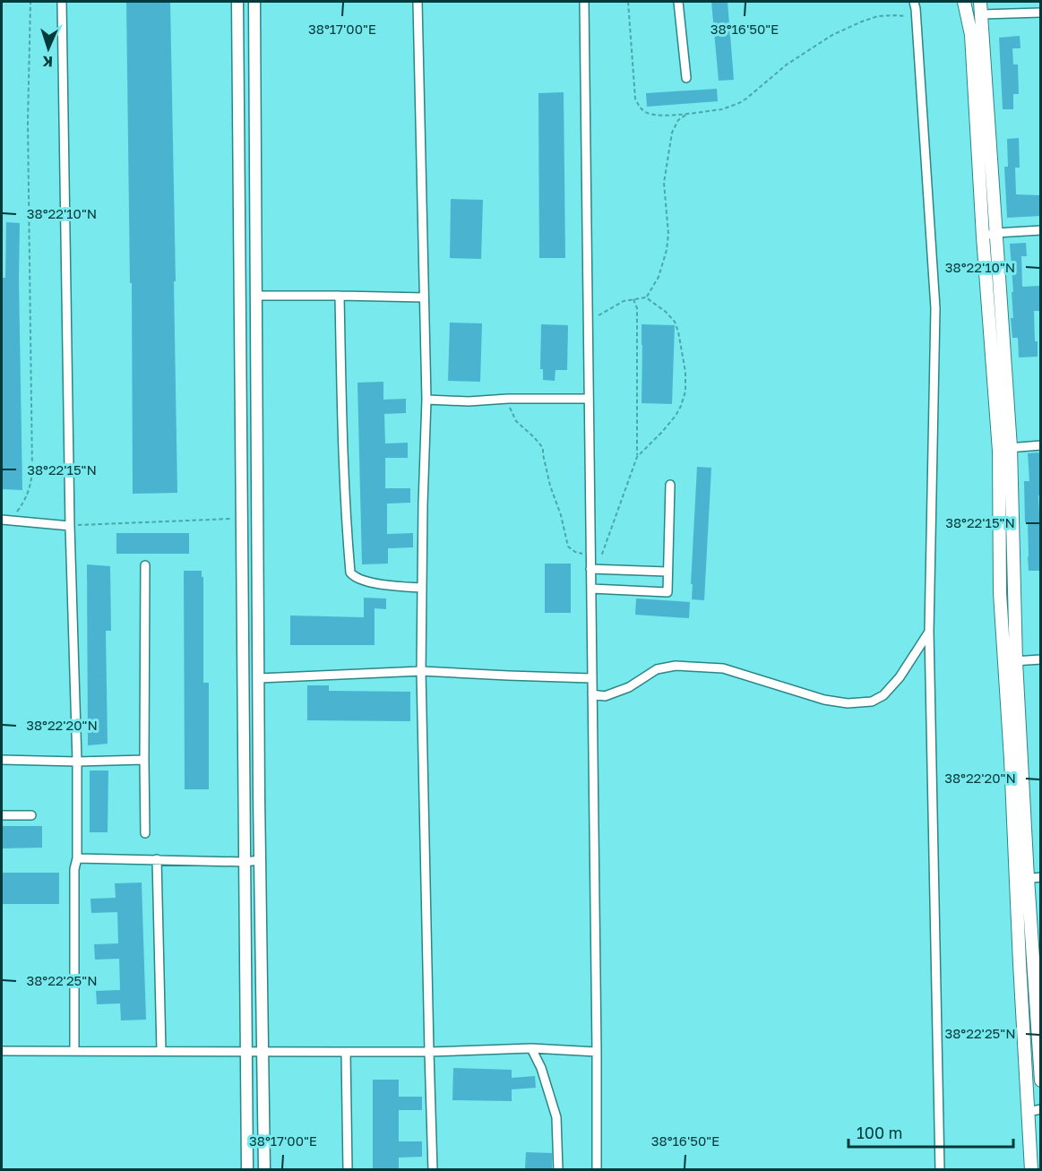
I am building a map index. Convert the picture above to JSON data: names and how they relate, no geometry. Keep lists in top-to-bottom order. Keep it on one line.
{"scale_bar":"100 m","north":"bottom","coordinates":["38°17'00\"E","38°16'50\"E","38°22'10\"N","38°22'15\"N","38°22'20\"N","38°22'25\"N"]}
